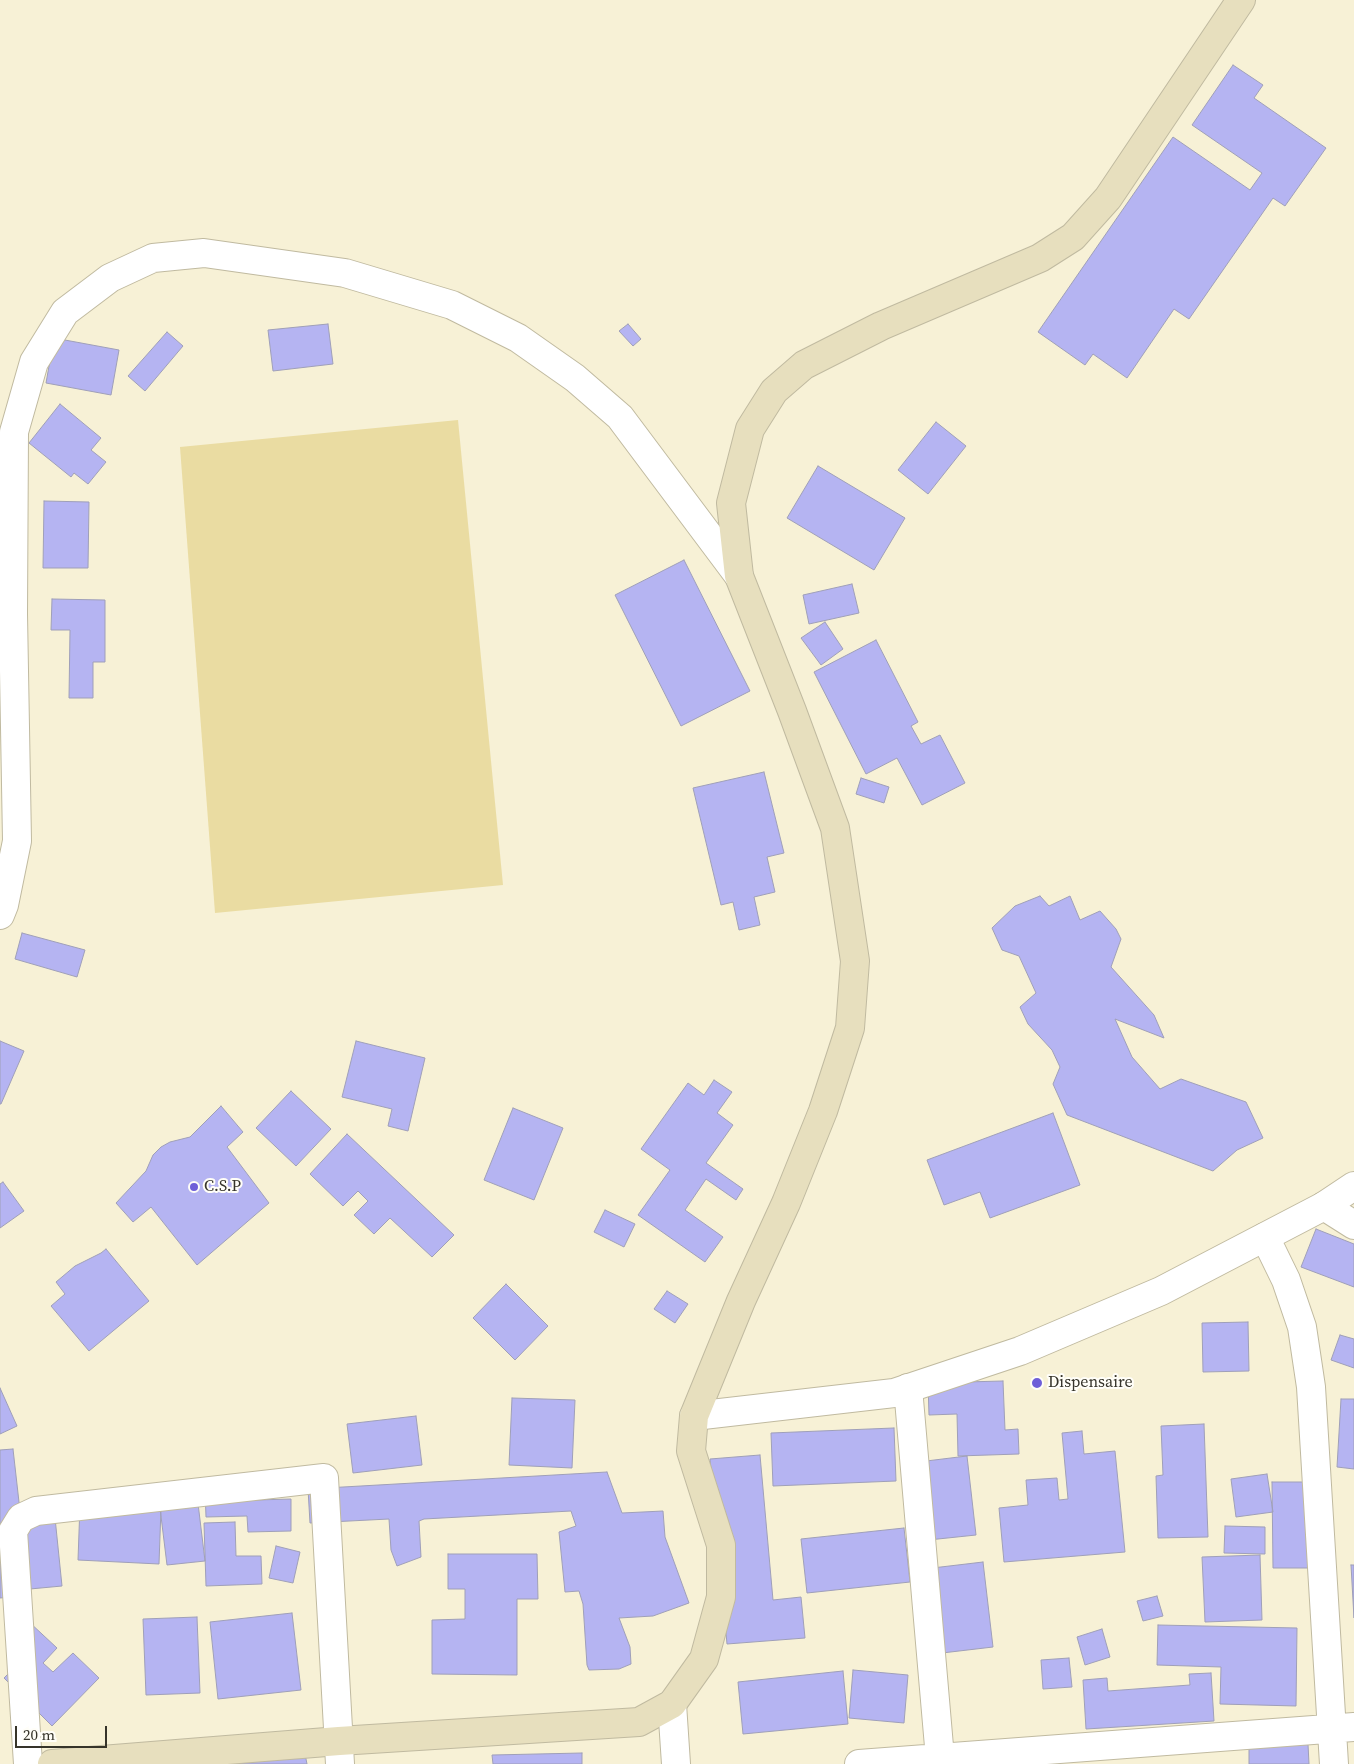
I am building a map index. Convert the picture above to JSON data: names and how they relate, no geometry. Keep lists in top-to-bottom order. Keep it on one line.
{"places":["C.S.P","Dispensaire"],"scale_bar":"20 m"}
